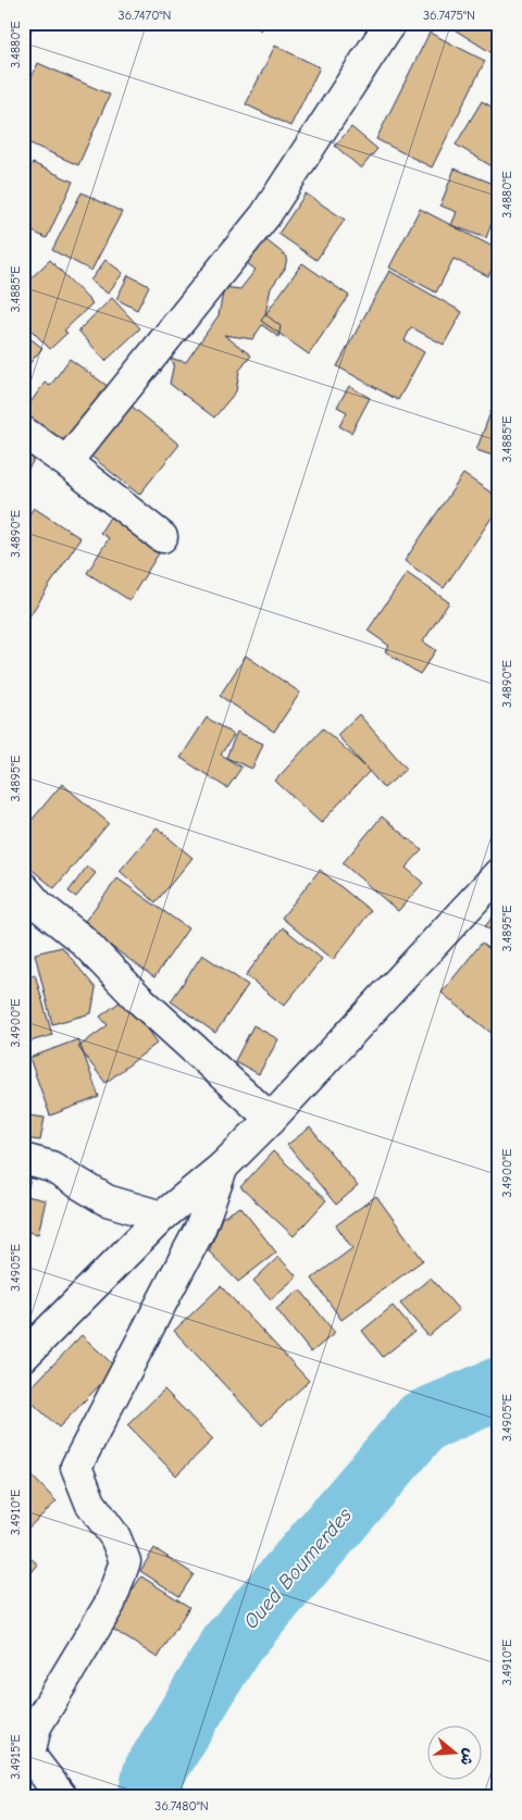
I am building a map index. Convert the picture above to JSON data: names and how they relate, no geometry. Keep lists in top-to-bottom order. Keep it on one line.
{"water":["Oued Boumerdes"],"north":"right","coordinates":["36.7470°N","36.7475°N","3.4880°E","3.4885°E","3.4890°E","3.4895°E","3.4900°E","3.4905°E","3.4910°E","3.4915°E","36.7480°N"]}
